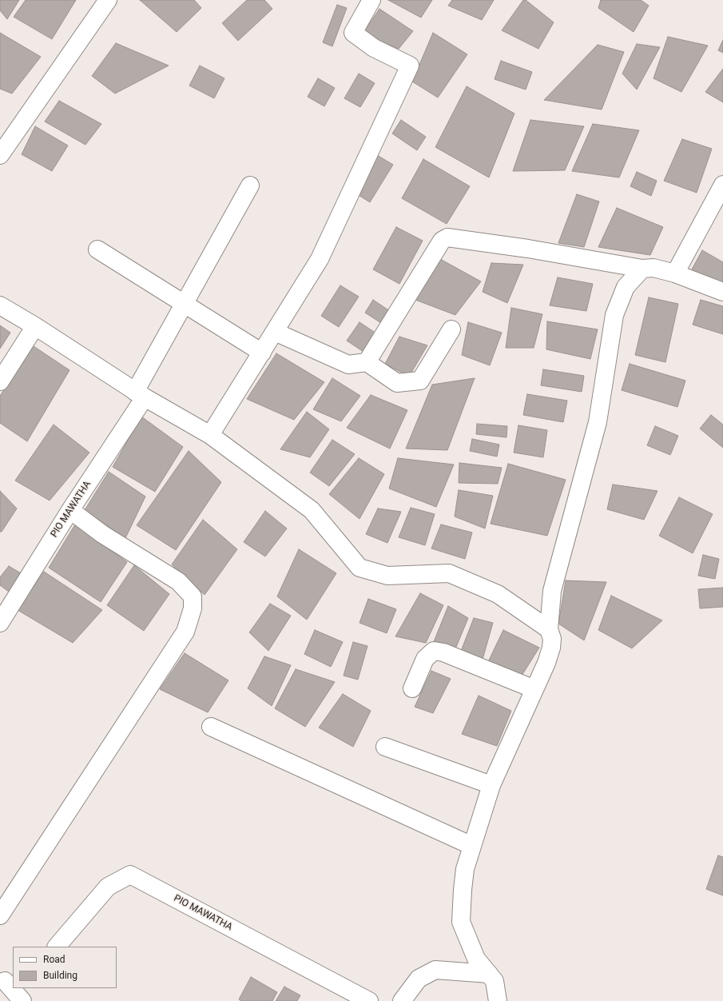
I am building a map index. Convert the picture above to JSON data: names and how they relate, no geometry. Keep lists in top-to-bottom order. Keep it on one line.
{"streets":{"street":["PIO MAWATHA"]},"legend":["Road","Building"]}
